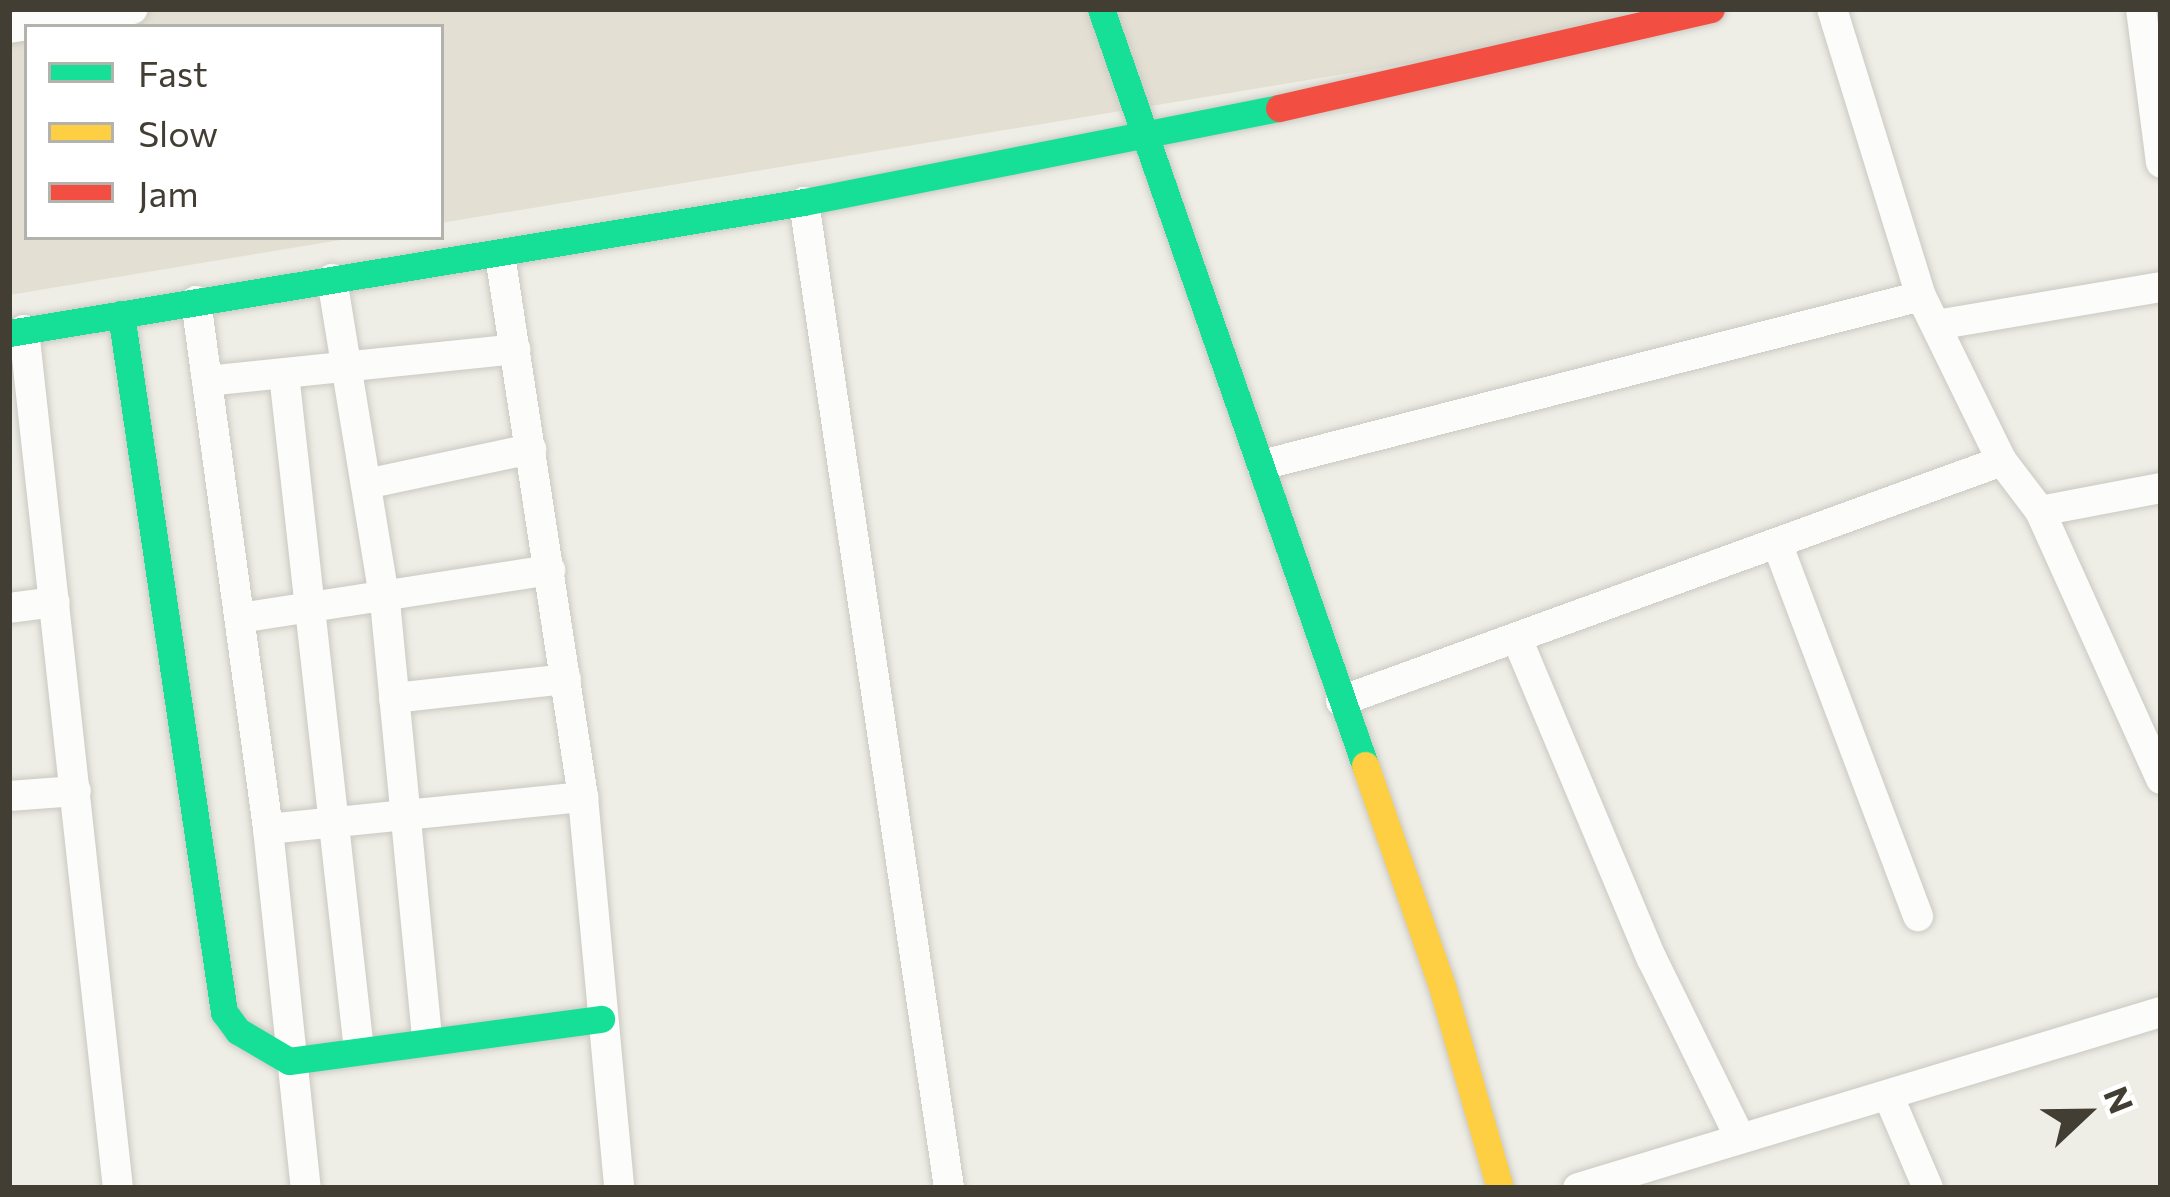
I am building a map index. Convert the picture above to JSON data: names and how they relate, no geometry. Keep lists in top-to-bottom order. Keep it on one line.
{"legend":["Fast","Slow","Jam"],"north":"right"}
